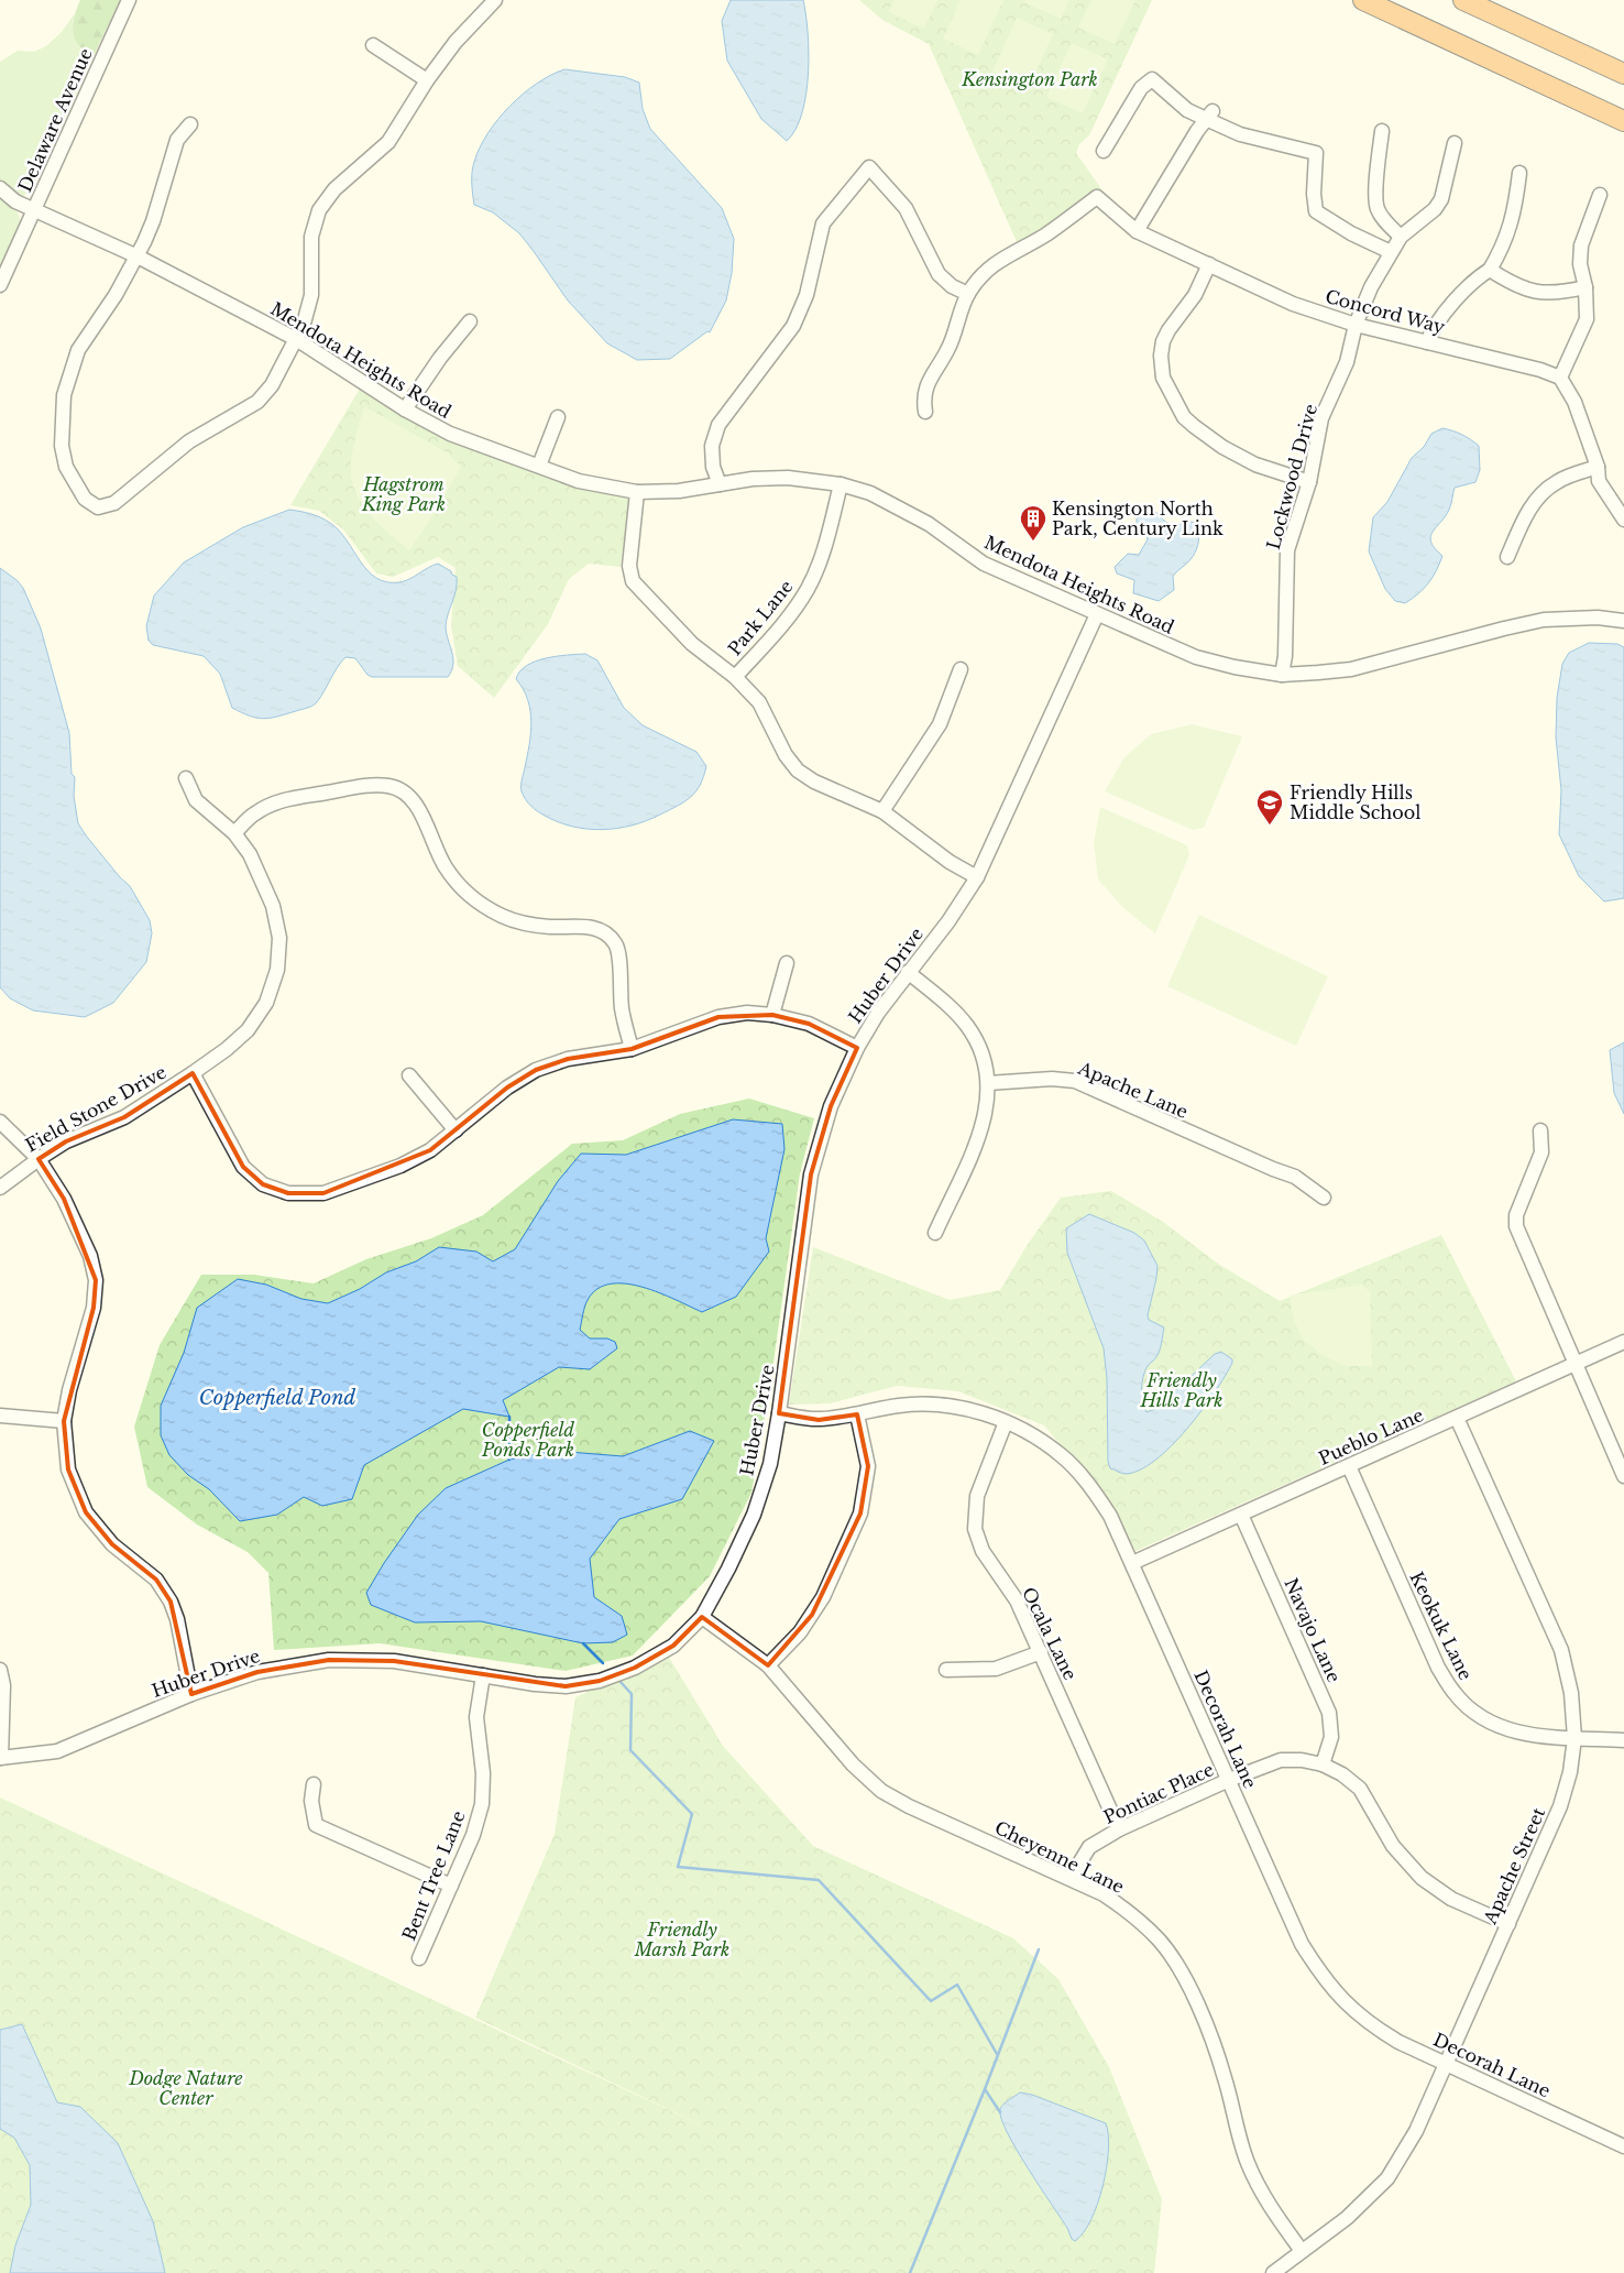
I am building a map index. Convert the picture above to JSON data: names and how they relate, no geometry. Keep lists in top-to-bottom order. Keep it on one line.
{"streets":{"street":["Delaware Avenue","Concord Way","Mendota Heights Road","Lockwood Drive","Park Lane","Huber Drive","Apache Lane","Field Stone Drive","Pueblo Lane","Keokuk Lane","Navajo Lane","Ocala Lane","Decorah Lane","Pontiac Place","Cheyenne Lane","Apache Street","Bent Tree Lane"]},"crossings":[["Delaware Avenue","Mendota Heights Road"],["Concord Way","Lockwood Drive"],["Mendota Heights Road","Lockwood Drive"],["Mendota Heights Road","Park Lane"],["Mendota Heights Road","Huber Drive"],["Huber Drive","Decorah Lane"],["Huber Drive","Cheyenne Lane"],["Huber Drive","Bent Tree Lane"],["Pueblo Lane","Keokuk Lane"],["Pueblo Lane","Navajo Lane"],["Pueblo Lane","Decorah Lane"],["Pueblo Lane","Apache Street"],["Keokuk Lane","Apache Street"],["Navajo Lane","Pontiac Place"],["Ocala Lane","Decorah Lane"],["Ocala Lane","Pontiac Place"],["Decorah Lane","Pontiac Place"],["Decorah Lane","Apache Street"],["Pontiac Place","Cheyenne Lane"],["Pontiac Place","Apache Street"],["Cheyenne Lane","Apache Street"]],"water":["Copperfield Pond"],"parks":["Kensington Park","Hagstrom King Park","Friendly Hills Park","Copperfield Ponds Park","Friendly Marsh Park","Dodge Nature Center"],"places":{"building":["Kensington North Park, Century Link"],"school or university":["Friendly Hills Middle School"]}}
